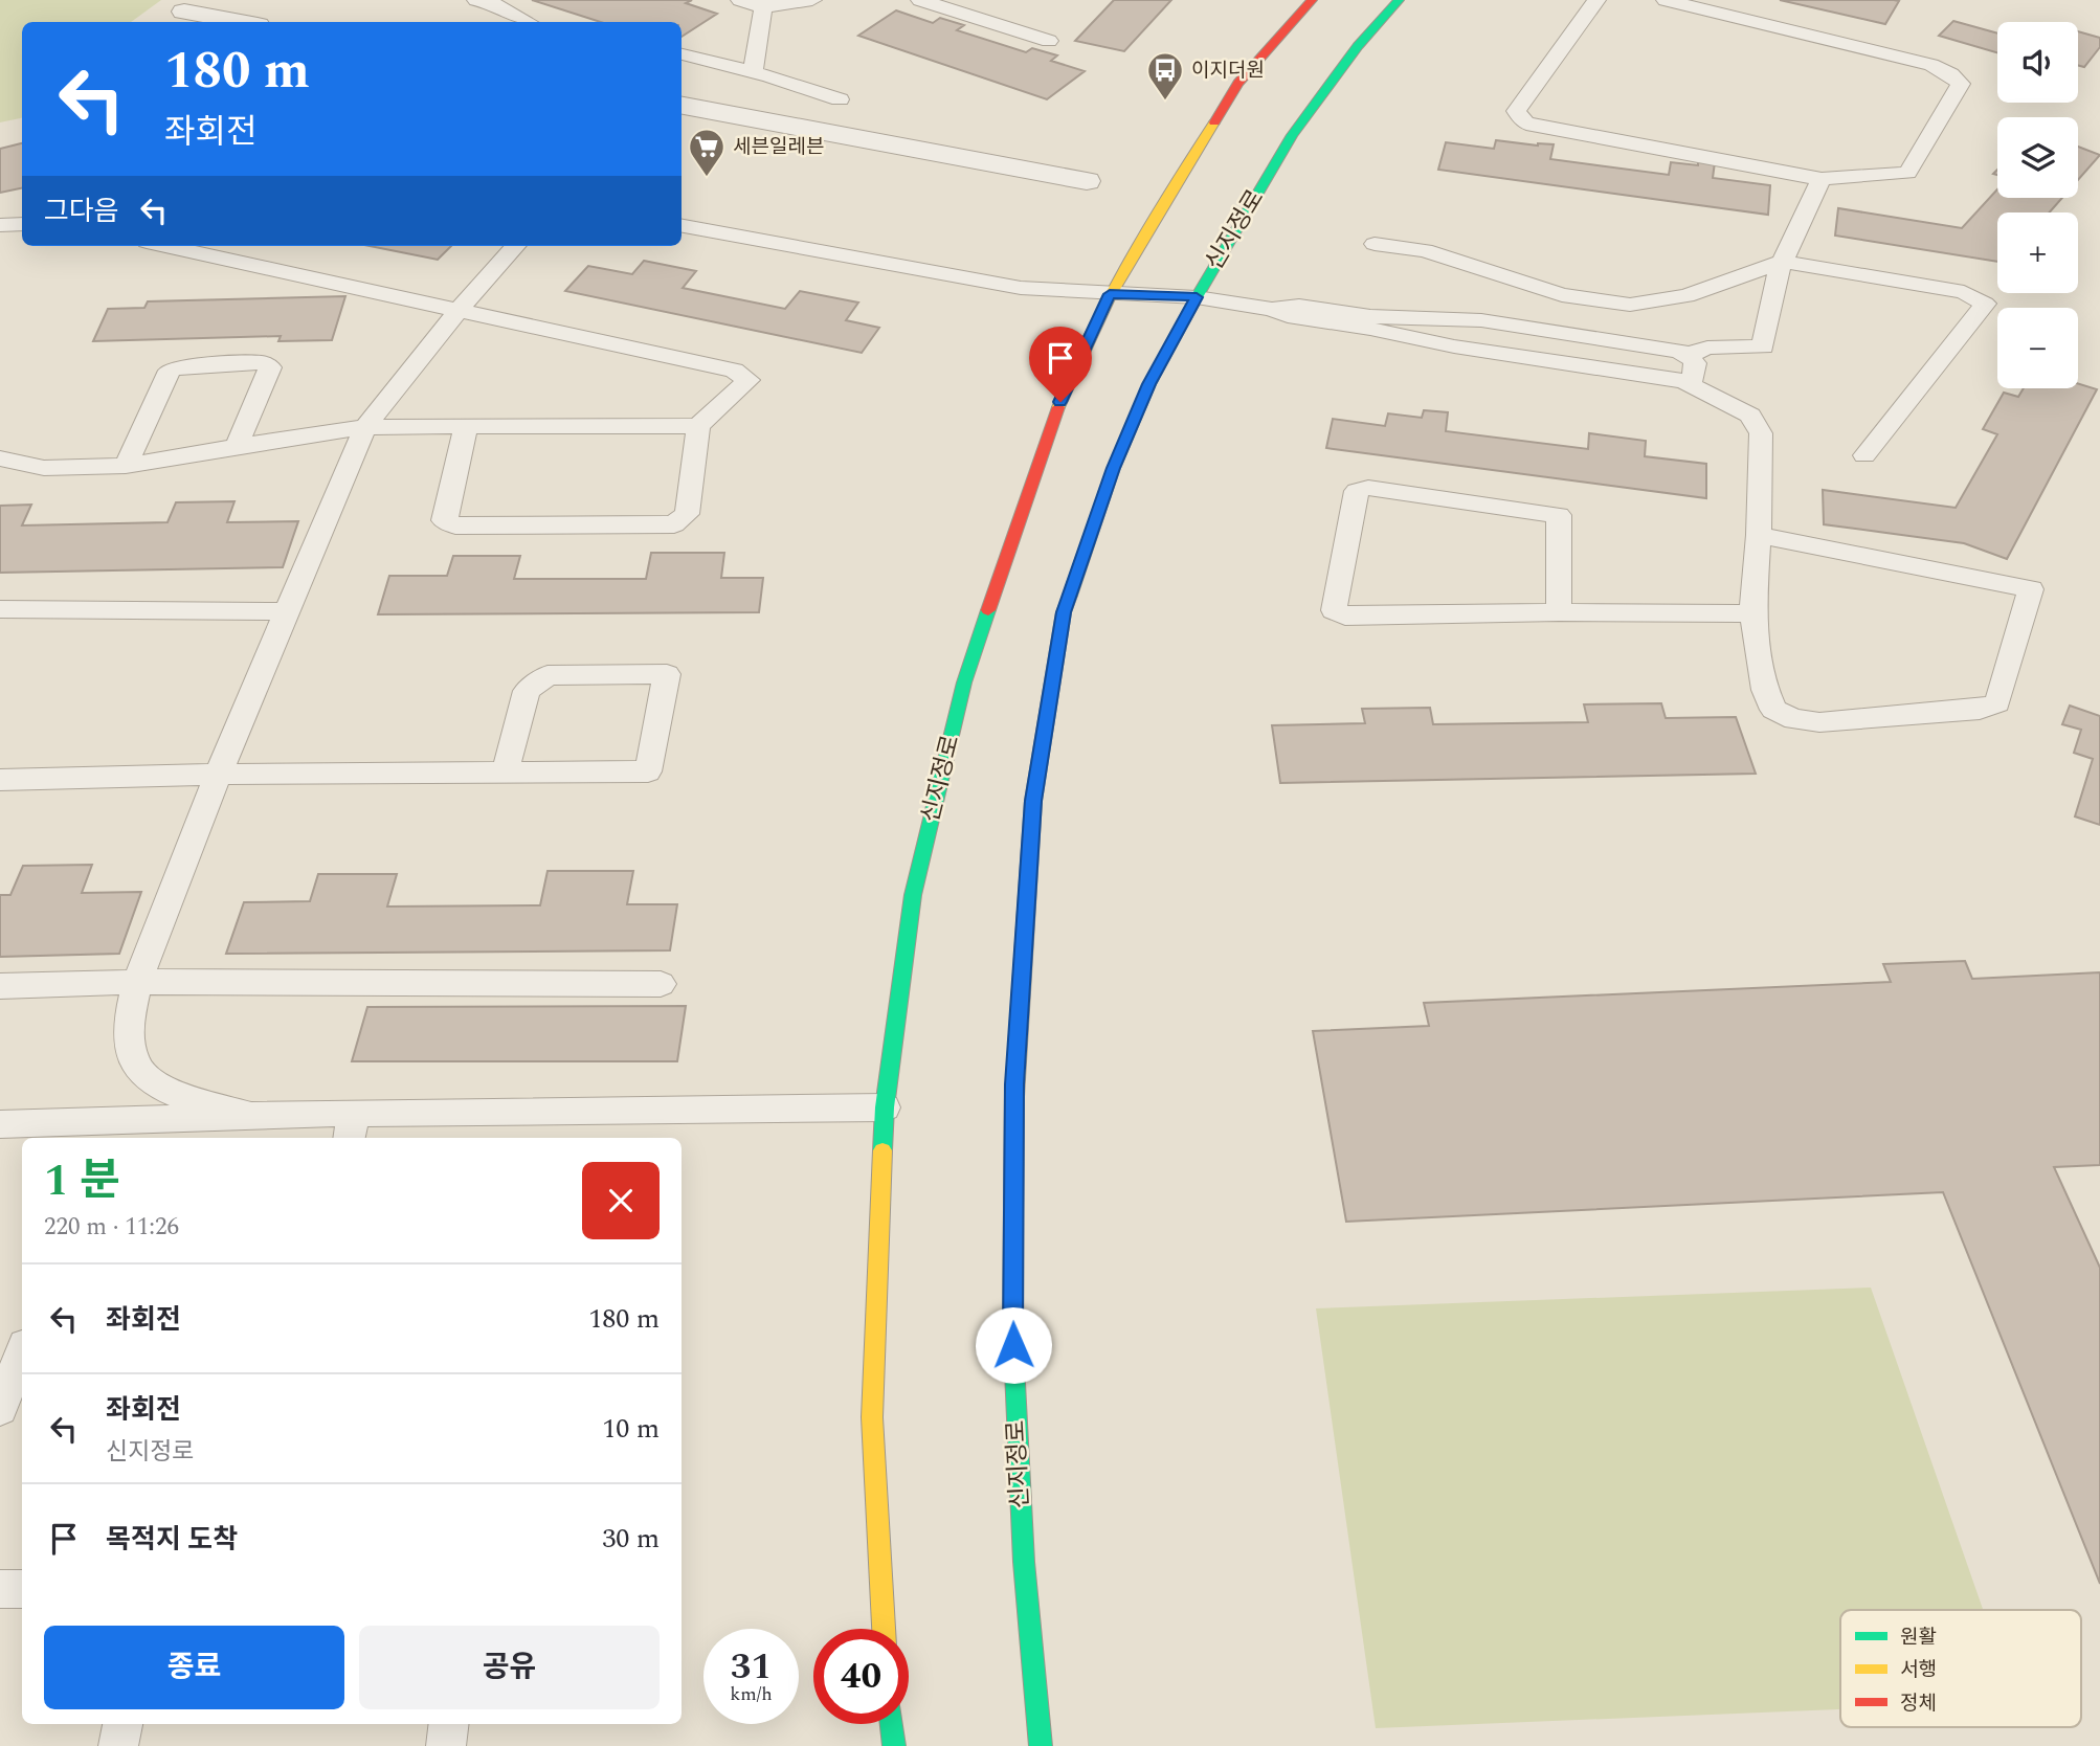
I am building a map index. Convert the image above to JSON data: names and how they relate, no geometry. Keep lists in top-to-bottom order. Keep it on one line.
{"streets":{"street":["신지정로"]},"places":{"bus stop":["이지더원"],"supermarket":["세븐일레븐"]},"legend":["원활","서행","정체"],"page":{"map_buttons":["+","−"],"turn":["180 m","좌회전"],"then":"그다음","heading":["1 분","220 m · 11:26"],"list":[{"name":"좌회전","value":"180 m"},{"name":"좌회전","note":"신지정로","value":"10 m"},{"name":"목적지 도착","value":"30 m"}],"buttons":["종료","공유"],"speed":"31 km/h","limit":"40"}}
